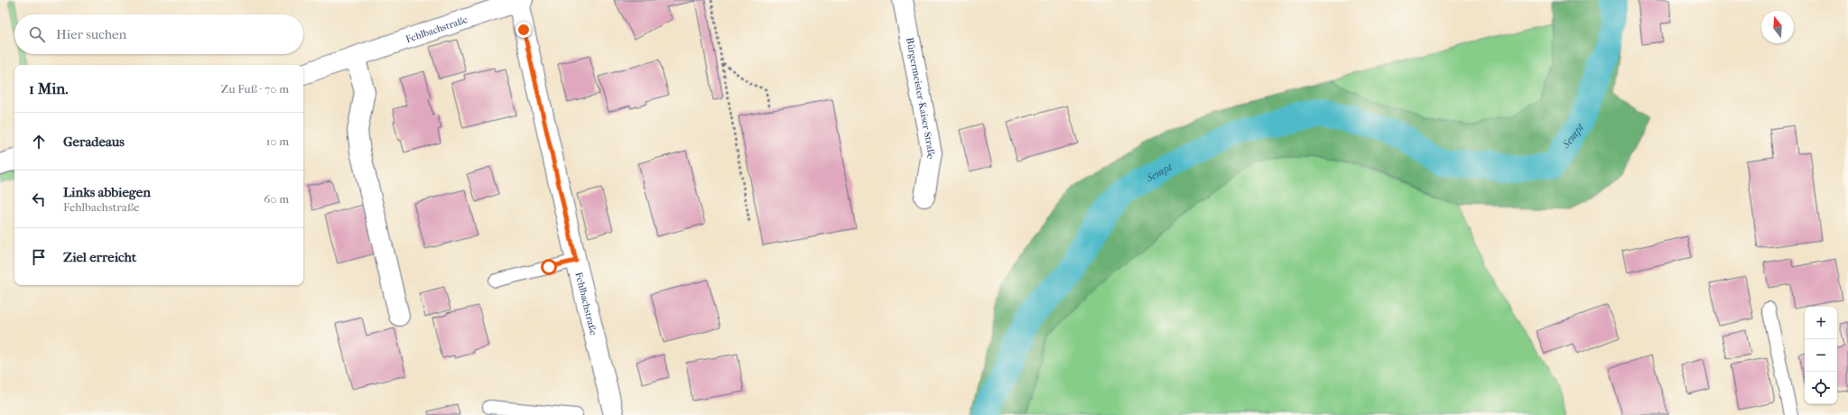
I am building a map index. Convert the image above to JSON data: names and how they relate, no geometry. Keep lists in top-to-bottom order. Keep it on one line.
{"streets":{"street":["Fehlbachstraße","Bürgermeister-Kaiser-Straße"]},"water":["Sempt"],"north":"top","page":{"search":"Hier suchen","heading":["1 Min.","Zu Fuß · 70 m"],"list":[["Geradeaus","10 m"],["Links abbiegen","Fehlbachstraße","60 m"],"Ziel erreicht"],"map_buttons":["+","−"]}}
